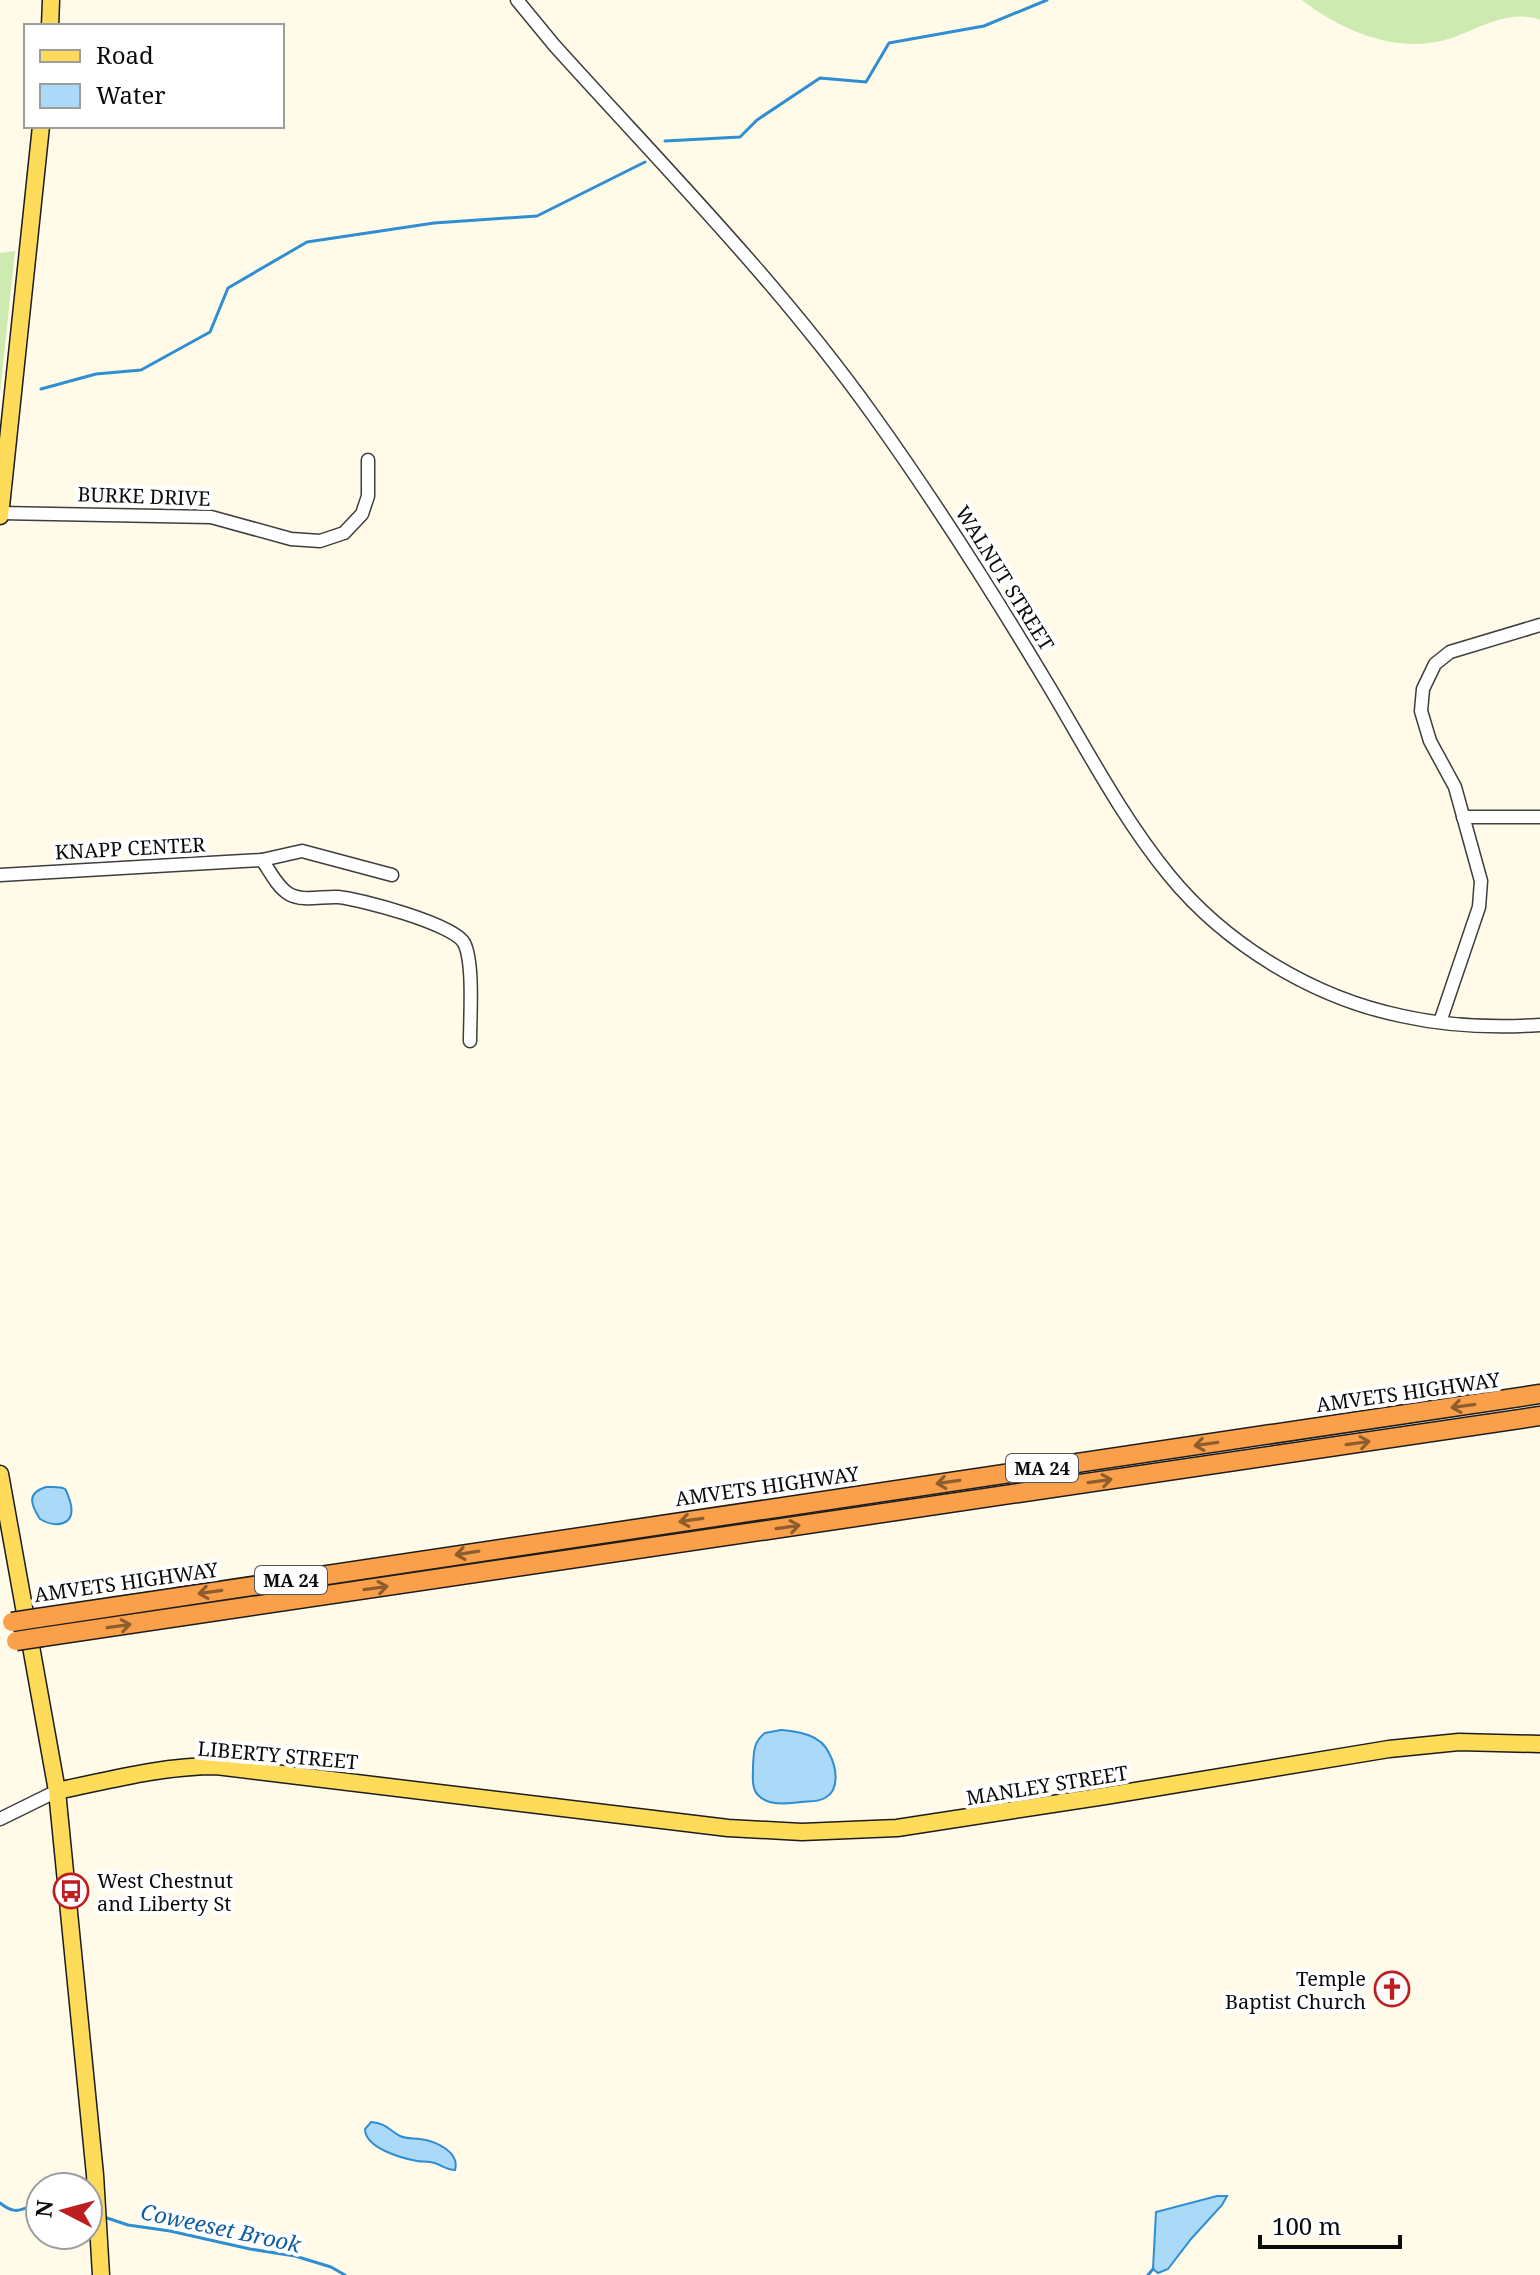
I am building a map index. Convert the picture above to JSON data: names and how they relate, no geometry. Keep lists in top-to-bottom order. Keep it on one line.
{"streets":{"highway":["AMVETS HIGHWAY","MA 24"],"main road":["LIBERTY STREET","MANLEY STREET"],"street":["BURKE DRIVE","WALNUT STREET","KNAPP CENTER"]},"crossings":[["LIBERTY STREET","MANLEY STREET"]],"water":["Coweeset Brook"],"places":{"bus stop":["West Chestnut and Liberty St"],"church":["Temple Baptist Church"]},"legend":["Road","Water"],"scale_bar":"100 m","north":"left"}
